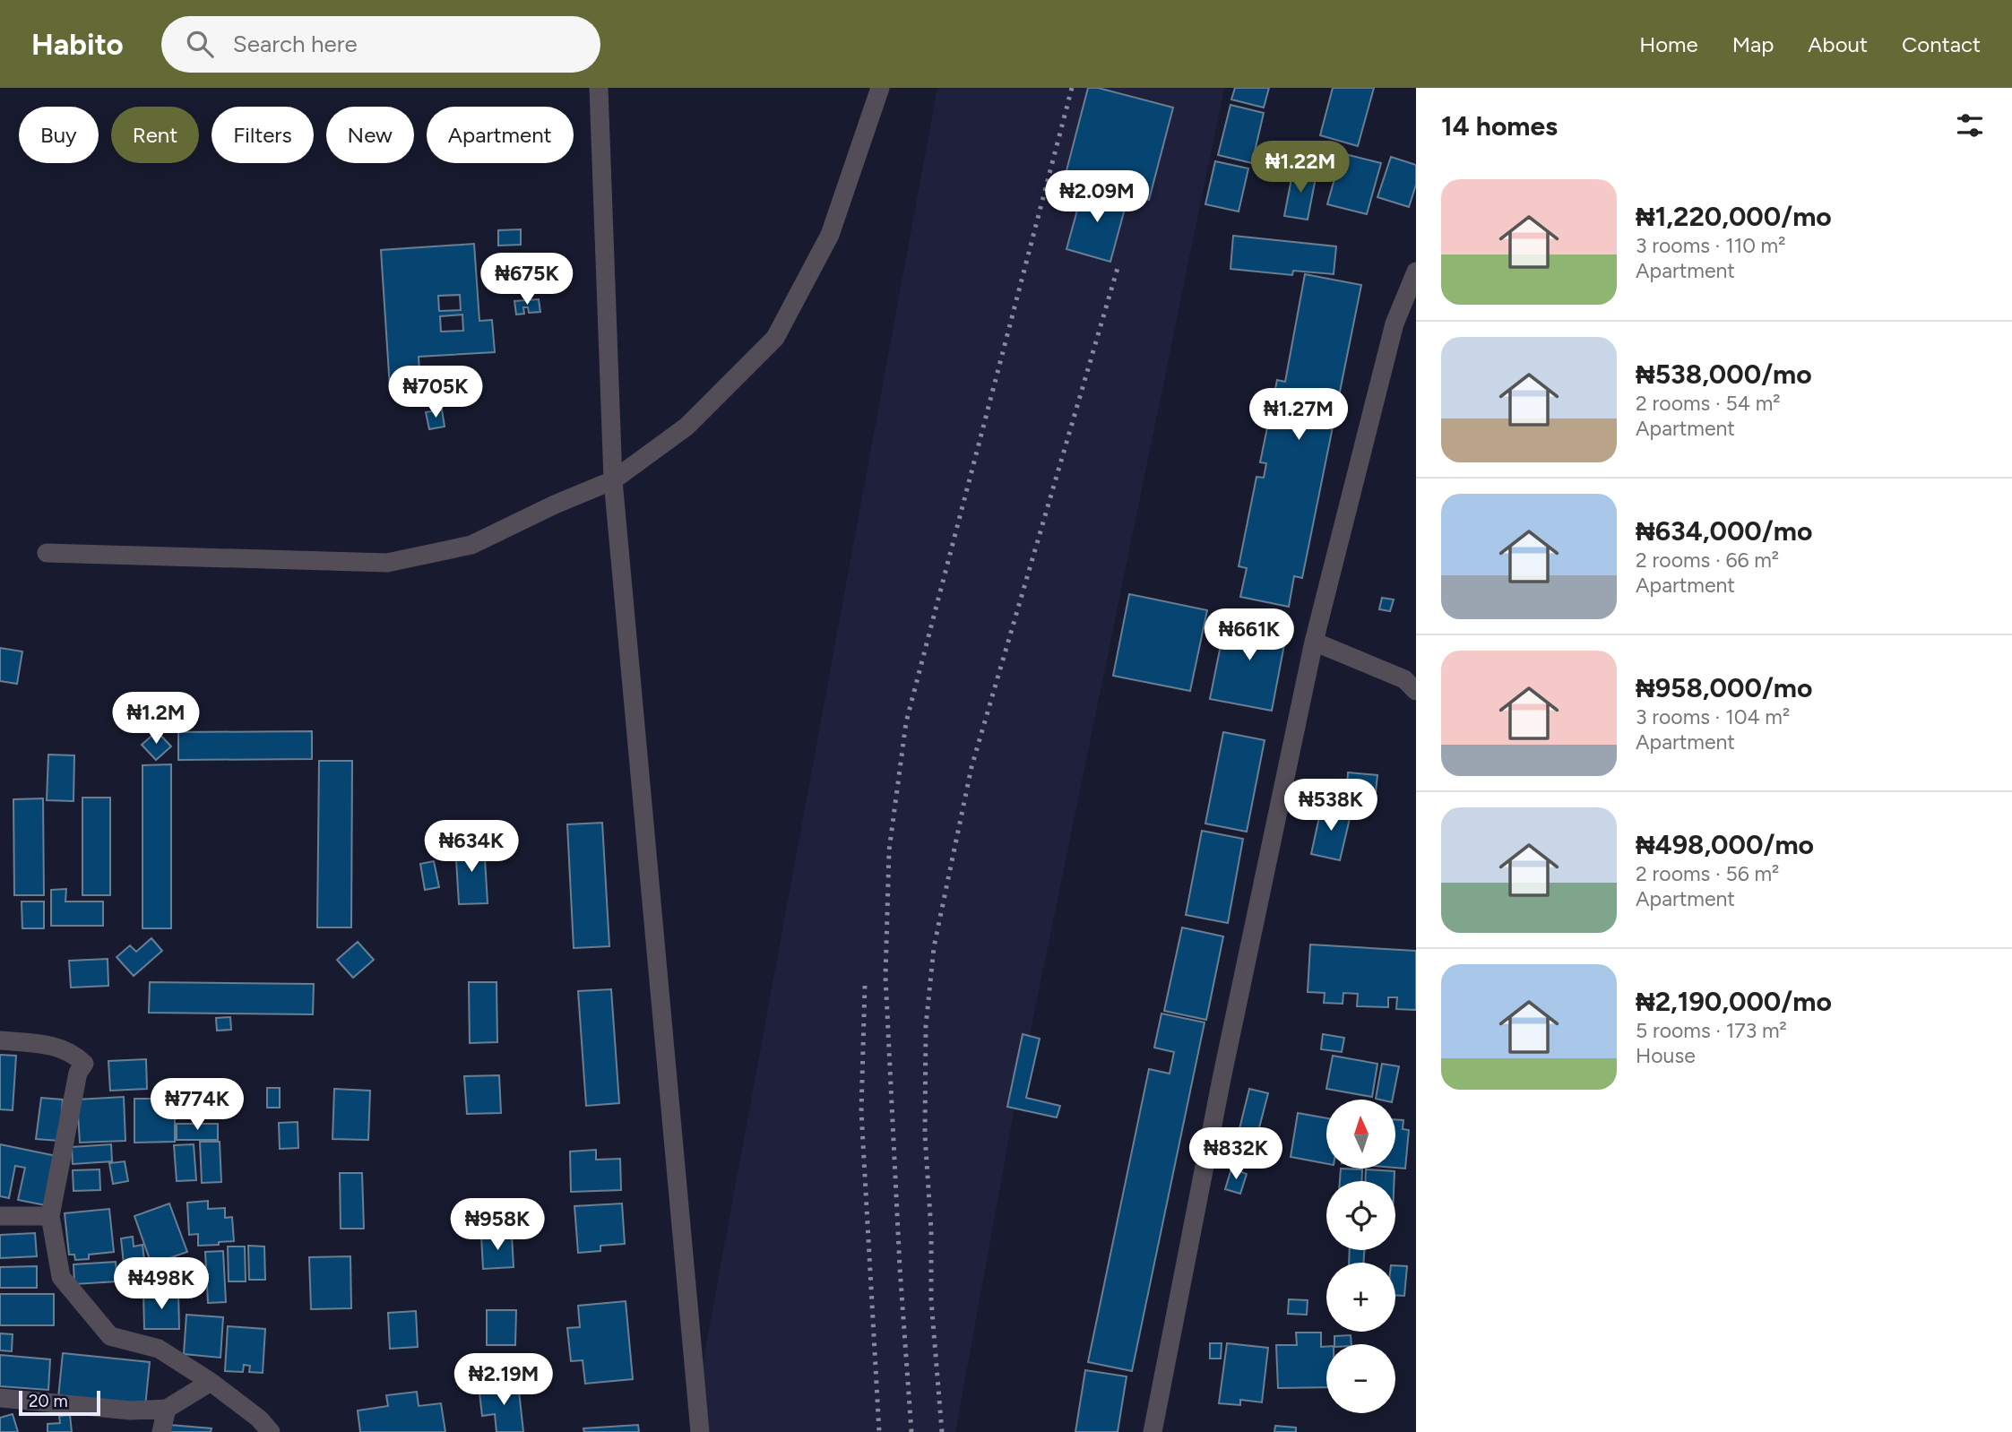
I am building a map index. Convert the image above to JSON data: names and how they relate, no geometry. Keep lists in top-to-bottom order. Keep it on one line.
{"scale_bar":"20 m","north":"top","page":{"header":"Habito","search":"Search here","nav":["Home","Map","About","Contact"],"heading":"14 homes","chip":["Buy","Rent","Filters","New","Apartment"],"price":["₦1.22M","₦2.09M","₦675K","₦705K","₦1.27M","₦661K","₦1.2M","₦538K","₦634K","₦774K","₦832K","₦958K","₦498K","₦2.19M"],"list":[{"name":"₦1,220,000/mo","note":"3 rooms · 110 m² · Apartment"},{"name":"₦538,000/mo","note":"2 rooms · 54 m² · Apartment"},{"name":"₦634,000/mo","note":"2 rooms · 66 m² · Apartment"},{"name":"₦958,000/mo","note":"3 rooms · 104 m² · Apartment"},{"name":"₦498,000/mo","note":"2 rooms · 56 m² · Apartment"},{"name":"₦2,190,000/mo","note":"5 rooms · 173 m² · House"}],"map_buttons":["+","−"],"scale":"20 m"}}
